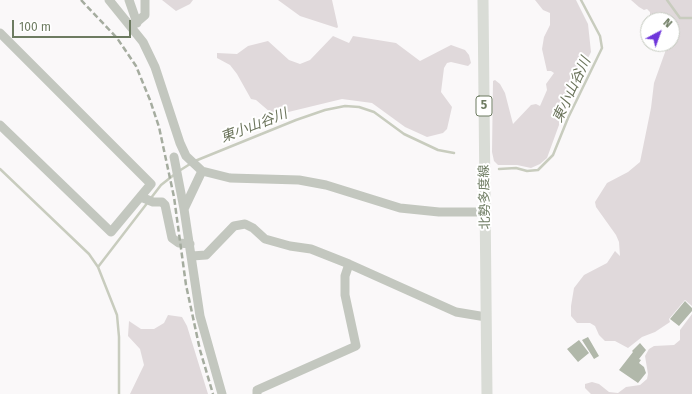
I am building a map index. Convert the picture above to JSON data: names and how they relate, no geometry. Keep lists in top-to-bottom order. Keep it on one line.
{"streets":{"main road":["5","北勢多度線"]},"water":["東小山谷川"],"scale_bar":"100 m","north":"top right"}
